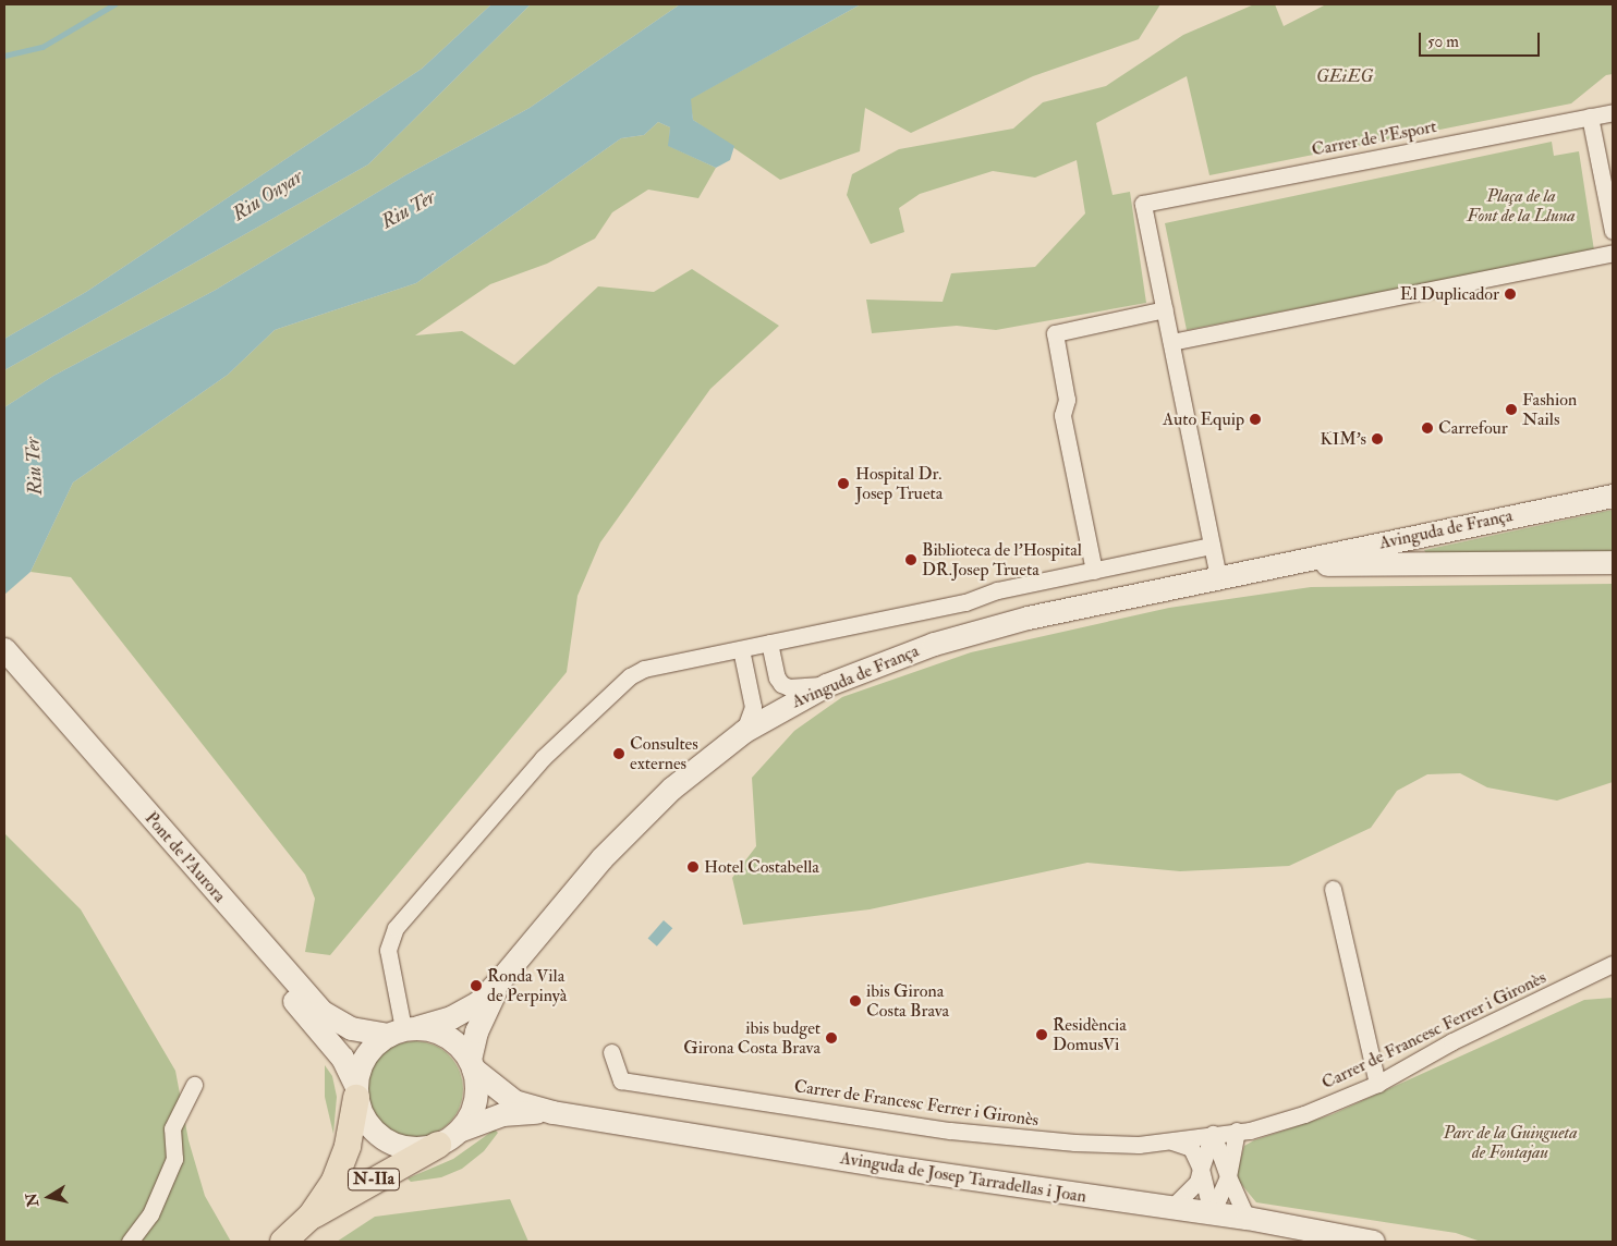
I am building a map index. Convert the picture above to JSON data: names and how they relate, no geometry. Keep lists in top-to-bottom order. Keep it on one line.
{"streets":{"main road":["Avinguda de França","Pont de l'Aurora","Avinguda de Josep Tarradellas i Joan","N-IIa"],"street":["Carrer de l'Esport","Carrer de Francesc Ferrer i Gironès"]},"crossings":[["Avinguda de França","Pont de l'Aurora"],["Avinguda de França","Avinguda de Josep Tarradellas i Joan"],["Avinguda de França","N-IIa"],["Pont de l'Aurora","Avinguda de Josep Tarradellas i Joan"],["Pont de l'Aurora","N-IIa"],["Avinguda de Josep Tarradellas i Joan","N-IIa"]],"water":["Riu Onyar","Riu Ter"],"parks":["GEiEG","Plaça de la Font de la Lluna","Parc de la Guingueta de Fontajau"],"places":["El Duplicador","Fashion Nails","Auto Equip","Carrefour","KIM's","Hospital Dr. Josep Trueta","Biblioteca de l'Hospital DR.Josep Trueta","Consultes externes","Hotel Costabella","Ronda Vila de Perpinyà","ibis Girona Costa Brava","Residència DomusVi","ibis budget Girona Costa Brava"],"scale_bar":"50 m","north":"left"}
